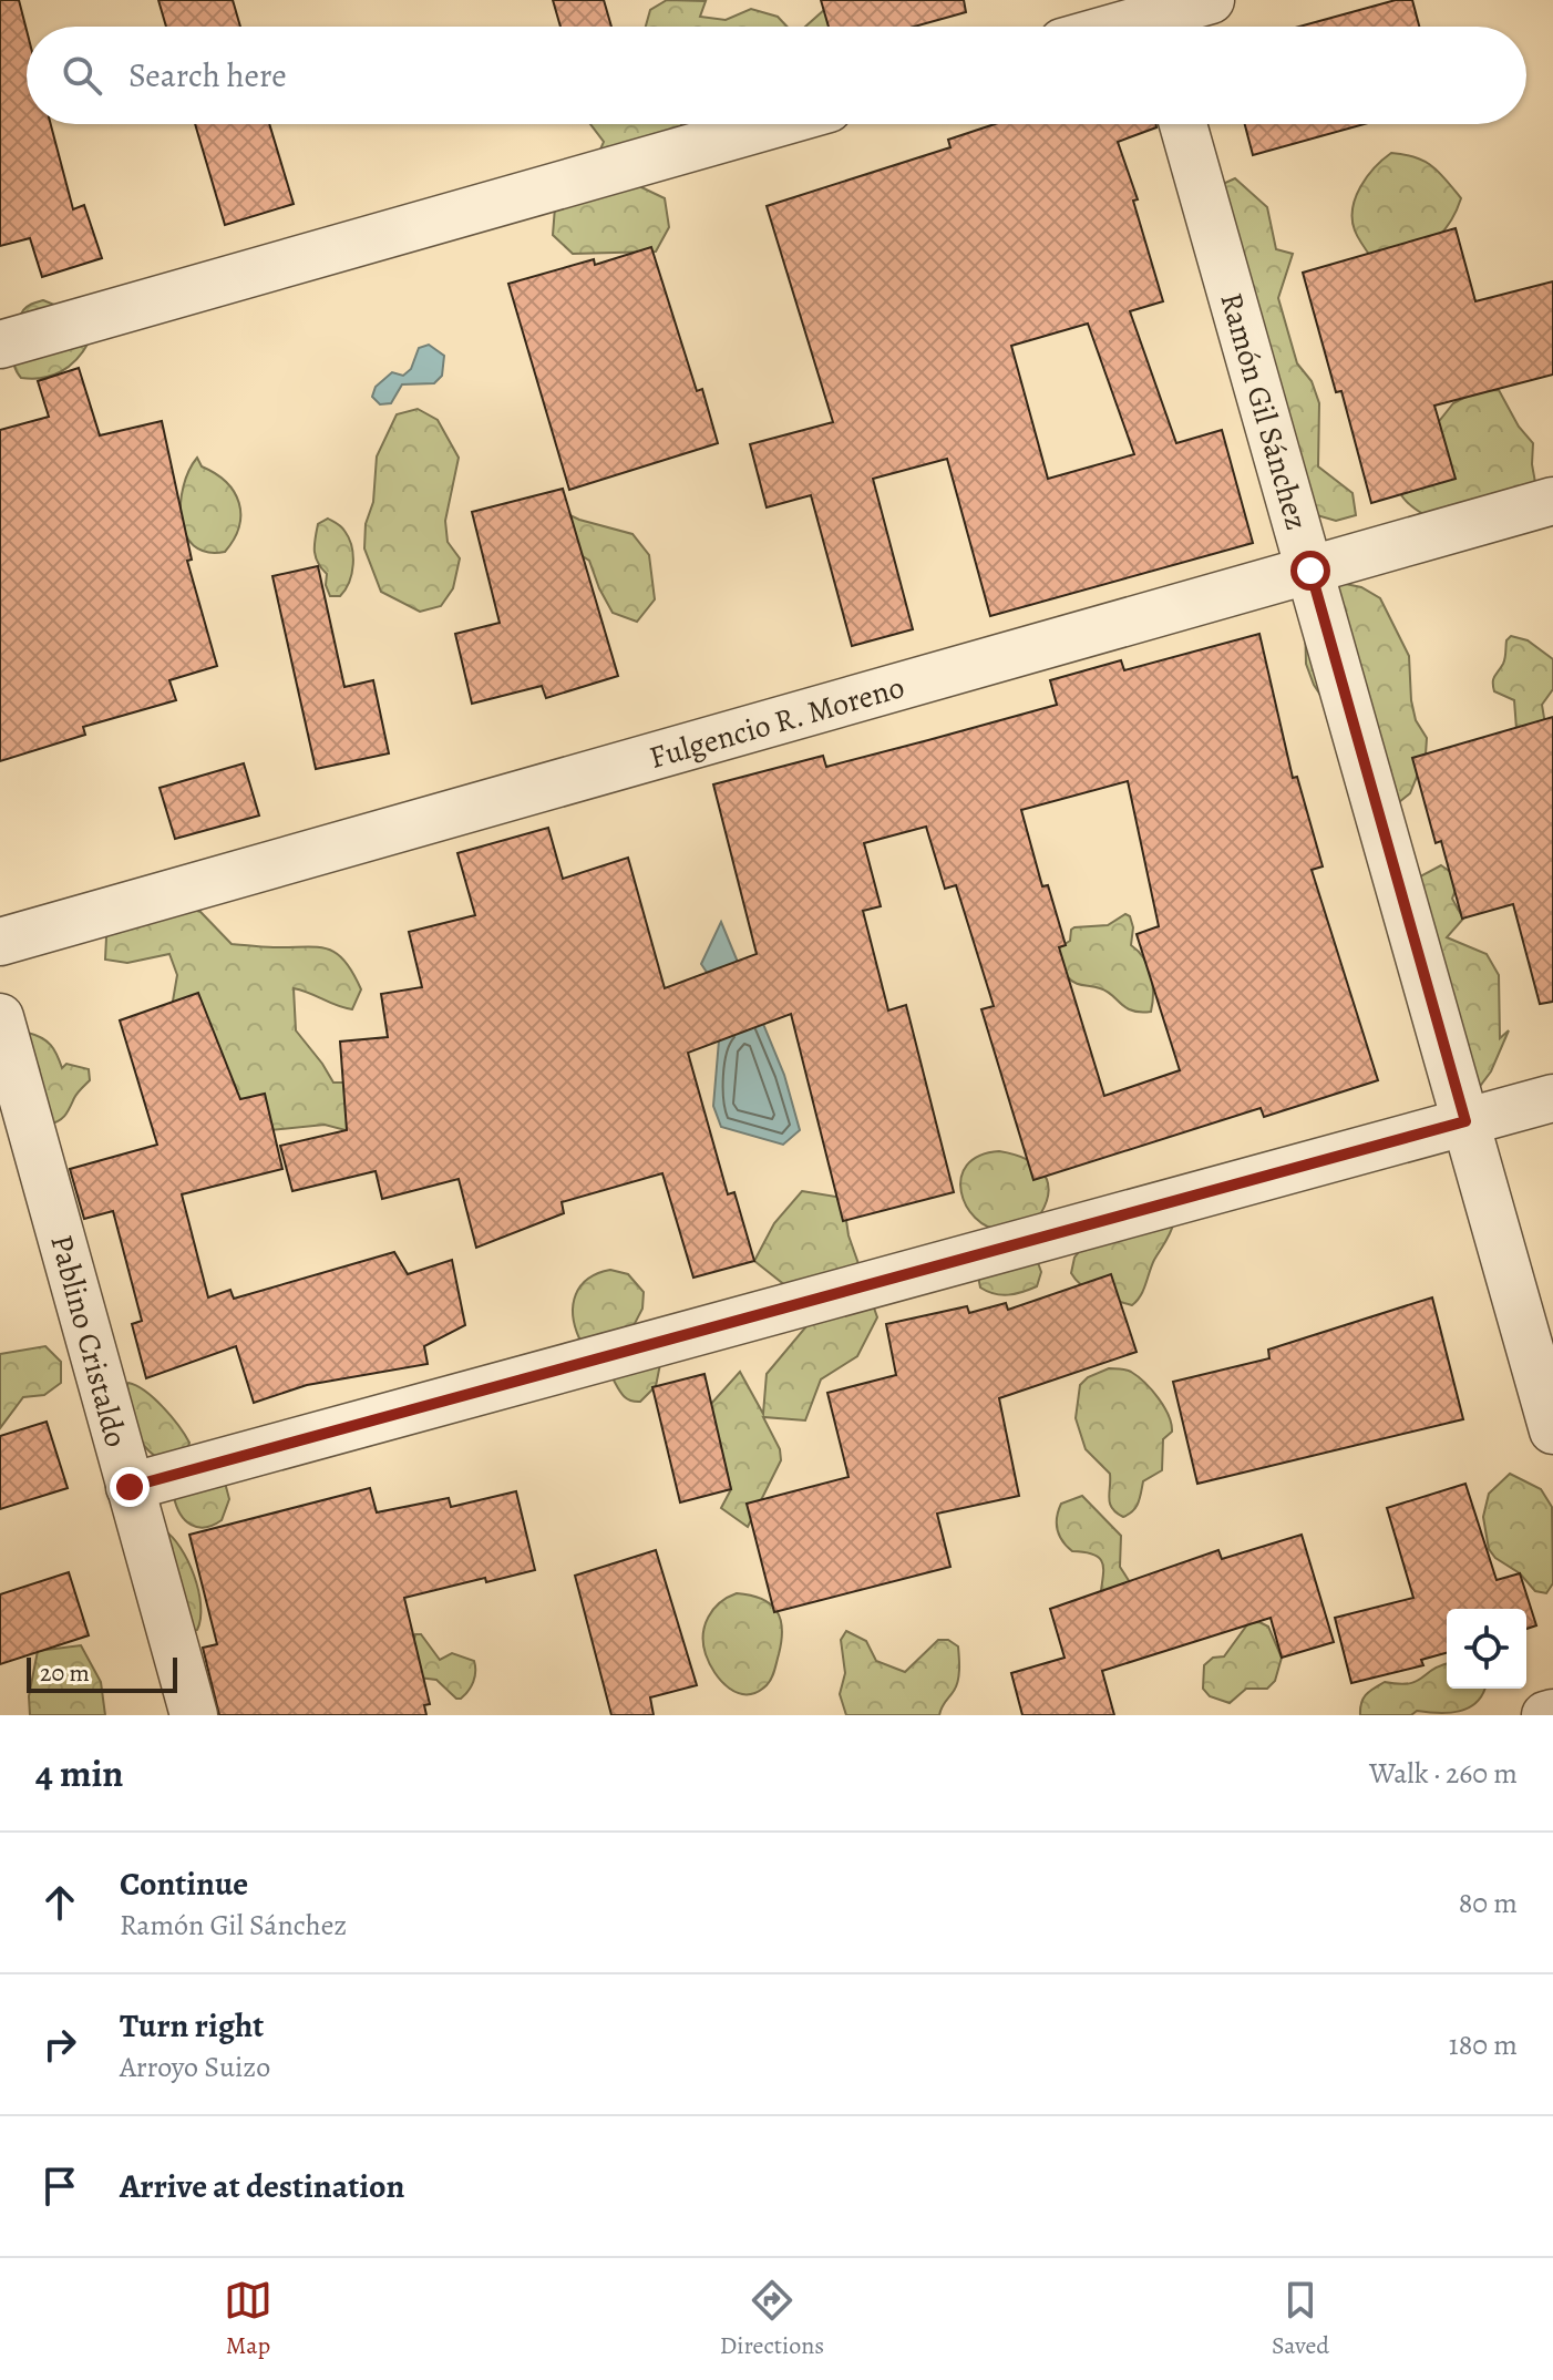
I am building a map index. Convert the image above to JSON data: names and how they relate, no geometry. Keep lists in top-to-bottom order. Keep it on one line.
{"streets":{"street":["Ramón Gil Sánchez","Fulgencio R. Moreno","Pablino Cristaldo"]},"crossings":[["Ramón Gil Sánchez","Fulgencio R. Moreno"]],"scale_bar":"20 m","page":{"search":"Search here","scale":"20 m","heading":["4 min","Walk · 260 m"],"list":[["Continue","Ramón Gil Sánchez","80 m"],["Turn right","Arroyo Suizo","180 m"],"Arrive at destination"],"nav":["Map","Directions","Saved"]}}
